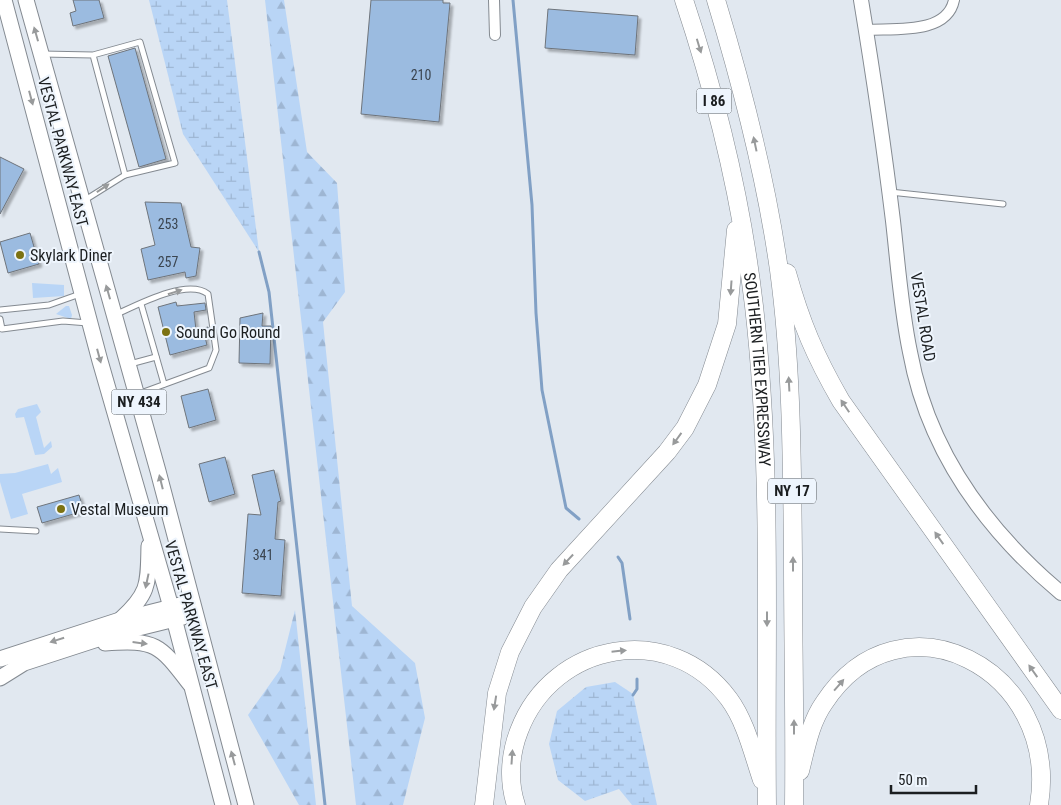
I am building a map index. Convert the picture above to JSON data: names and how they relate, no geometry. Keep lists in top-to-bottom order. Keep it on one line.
{"streets":{"highway":["I 86","SOUTHERN TIER EXPRESSWAY","NY 17"],"main road":["VESTAL PARKWAY EAST","NY 434"],"street":["VESTAL ROAD"]},"places":["Skylark Diner","Sound Go Round","Vestal Museum"],"house_numbers":["210","253","257","341"],"scale_bar":"50 m"}
